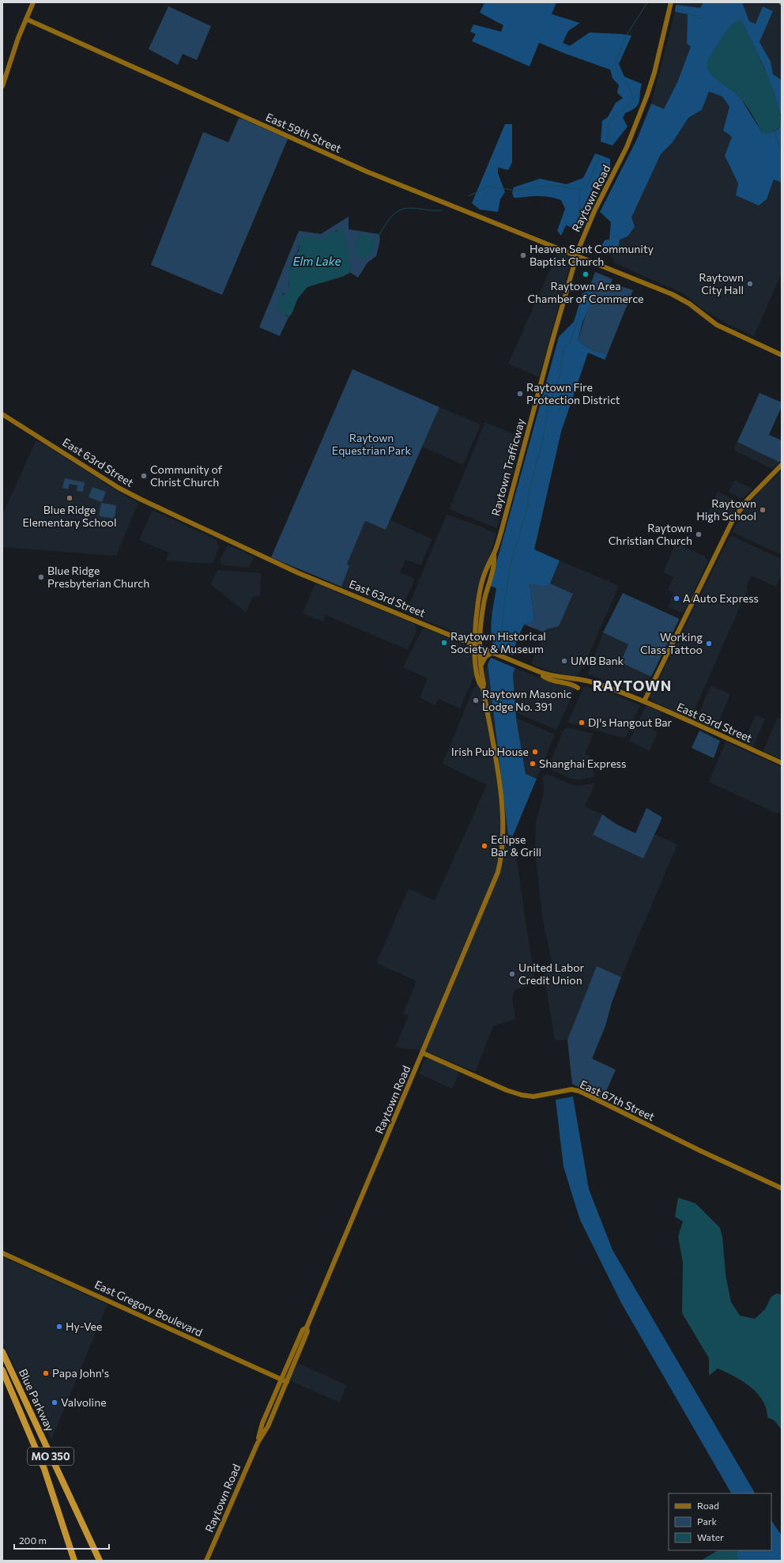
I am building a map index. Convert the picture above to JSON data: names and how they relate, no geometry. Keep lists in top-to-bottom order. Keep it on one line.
{"streets":{"highway":["Blue Parkway","MO 350"],"main road":["East 59th Street","Raytown Road","East 63rd Street","Raytown Trafficway","East 67th Street","East Gregory Boulevard"]},"crossings":[["East 59th Street","Raytown Road"],["East 59th Street","Raytown Trafficway"],["Raytown Road","Raytown Trafficway"],["Raytown Road","East 67th Street"],["Raytown Road","East Gregory Boulevard"],["East 63rd Street","Raytown Trafficway"]],"districts":["RAYTOWN"],"water":["Elm Lake"],"parks":["Raytown Equestrian Park"],"places":["Heaven Sent Community Baptist Church","Raytown Area Chamber of Commerce","Raytown City Hall","Raytown Fire Protection District","Community of Christ Church","Blue Ridge Elementary School","Raytown High School","Raytown Christian Church","Blue Ridge Presbyterian Church","A Auto Express","Raytown Historical Society & Museum","Working Class Tattoo","UMB Bank","Raytown Masonic Lodge No. 391","DJ's Hangout Bar","Irish Pub House","Shanghai Express","Eclipse Bar & Grill","United Labor Credit Union","Hy-Vee","Papa John's","Valvoline"],"legend":["Road","Park","Water"],"scale_bar":"200 m"}
